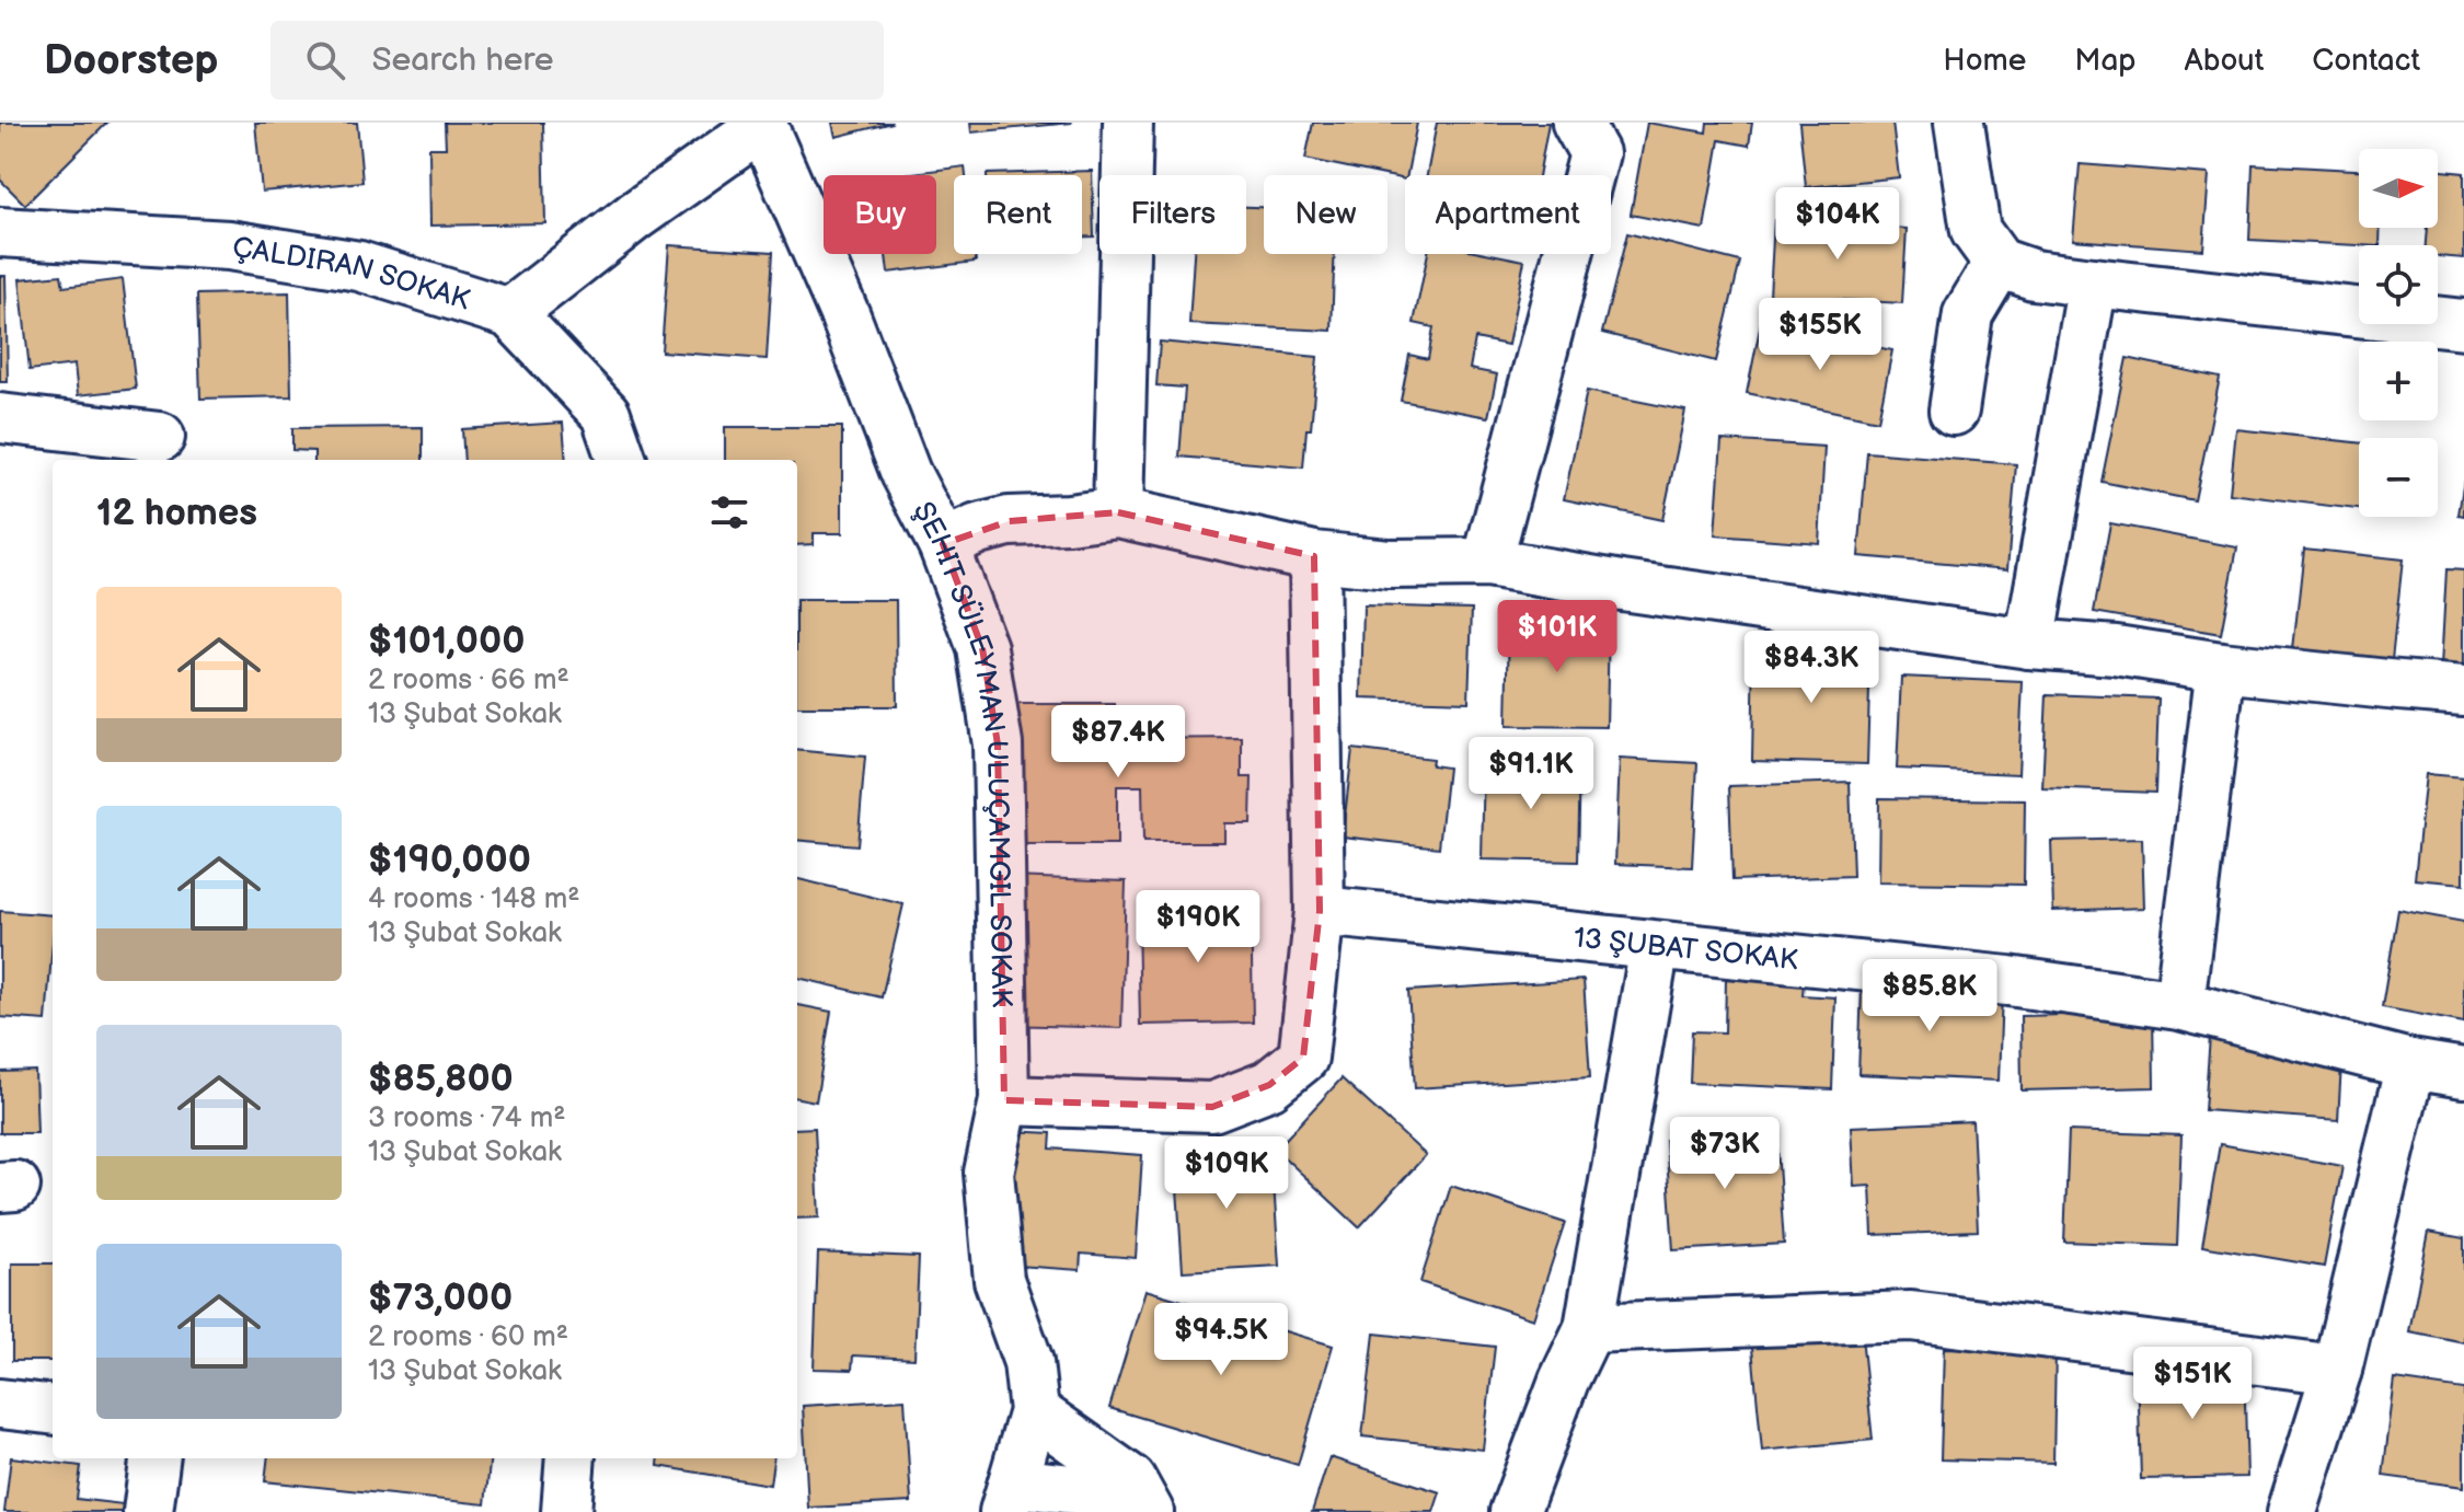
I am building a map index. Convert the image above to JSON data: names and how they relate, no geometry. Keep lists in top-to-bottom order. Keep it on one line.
{"streets":{"street":["ŞEHIT SÜLEYMAN ULUÇAMGIL SOKAK","13 ŞUBAT SOKAK"]},"north":"right","page":{"header":"Doorstep","search":"Search here","nav":["Home","Map","About","Contact"],"map_buttons":["+","−"],"chip":["Buy","Rent","Filters","New","Apartment"],"price":["$104K","$155K","$101K","$84.3K","$87.4K","$91.1K","$190K","$85.8K","$73K","$109K","$94.5K","$151K"],"heading":"12 homes","list":[{"name":"$101,000","note":"2 rooms · 66 m² · 13 Şubat Sokak"},{"name":"$190,000","note":"4 rooms · 148 m² · 13 Şubat Sokak"},{"name":"$85,800","note":"3 rooms · 74 m² · 13 Şubat Sokak"},{"name":"$73,000","note":"2 rooms · 60 m² · 13 Şubat Sokak"}]}}
